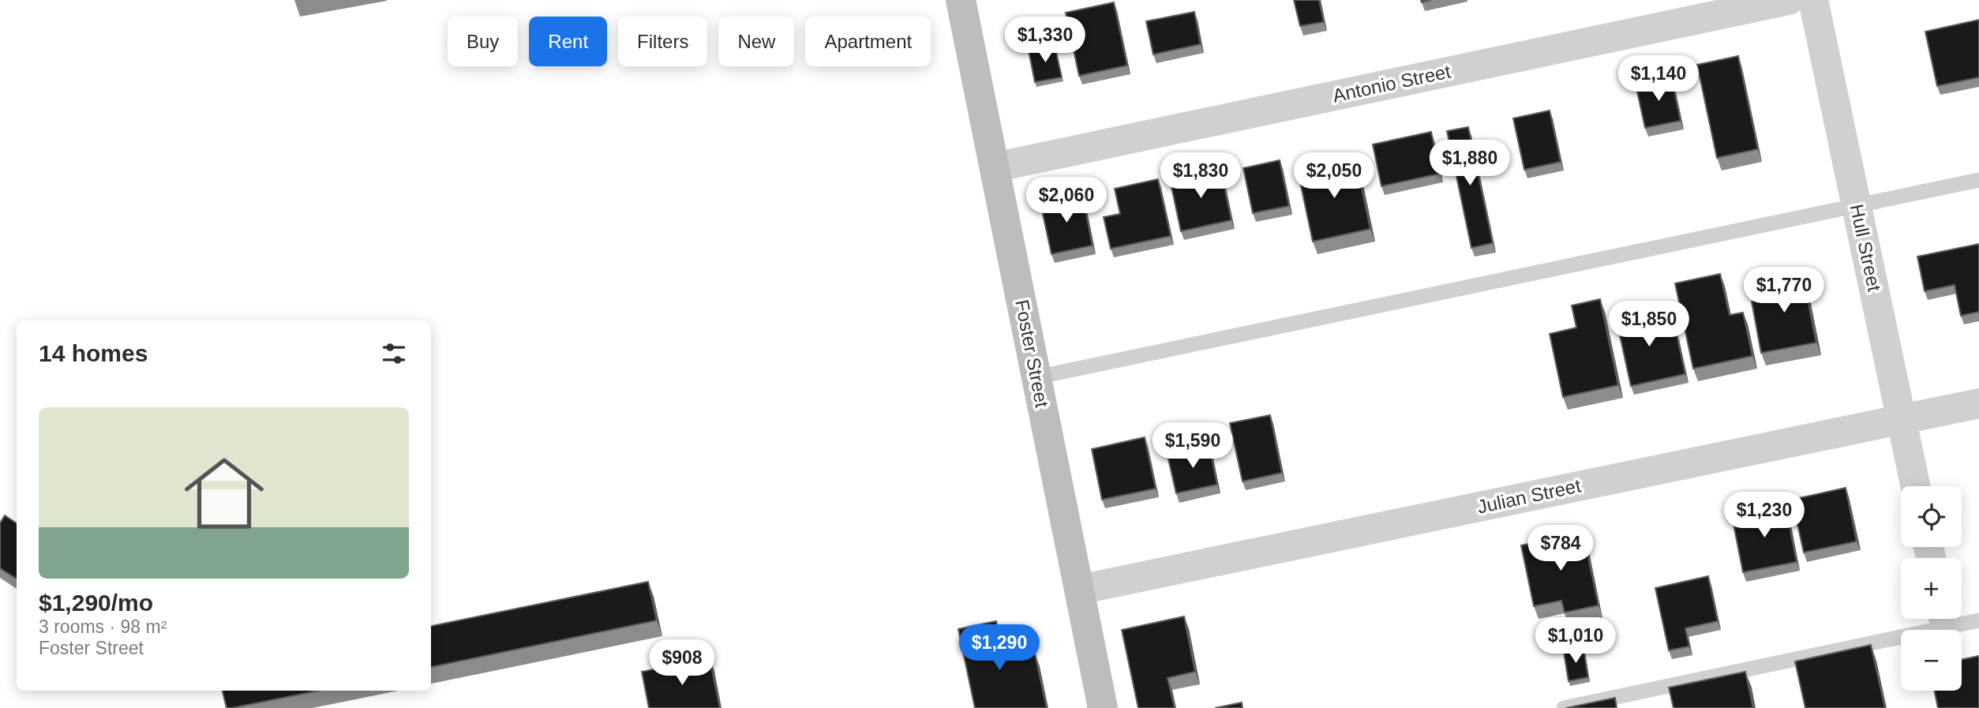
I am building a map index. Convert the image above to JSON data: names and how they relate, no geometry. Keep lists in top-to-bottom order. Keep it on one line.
{"streets":{"street":["Antonio Street","Hull Street","Foster Street","Julian Street"]},"crossings":[["Antonio Street","Foster Street"],["Hull Street","Julian Street"],["Foster Street","Julian Street"]],"page":{"price":["$1,330","$1,140","$1,880","$1,830","$2,050","$2,060","$1,770","$1,850","$1,590","$1,230","$784","$1,010","$1,290","$908"],"chip":["Buy","Rent","Filters","New","Apartment"],"heading":"14 homes","list":[{"name":"$1,290/mo","note":"3 rooms · 98 m² · Foster Street"}],"map_buttons":["+","−"]}}
